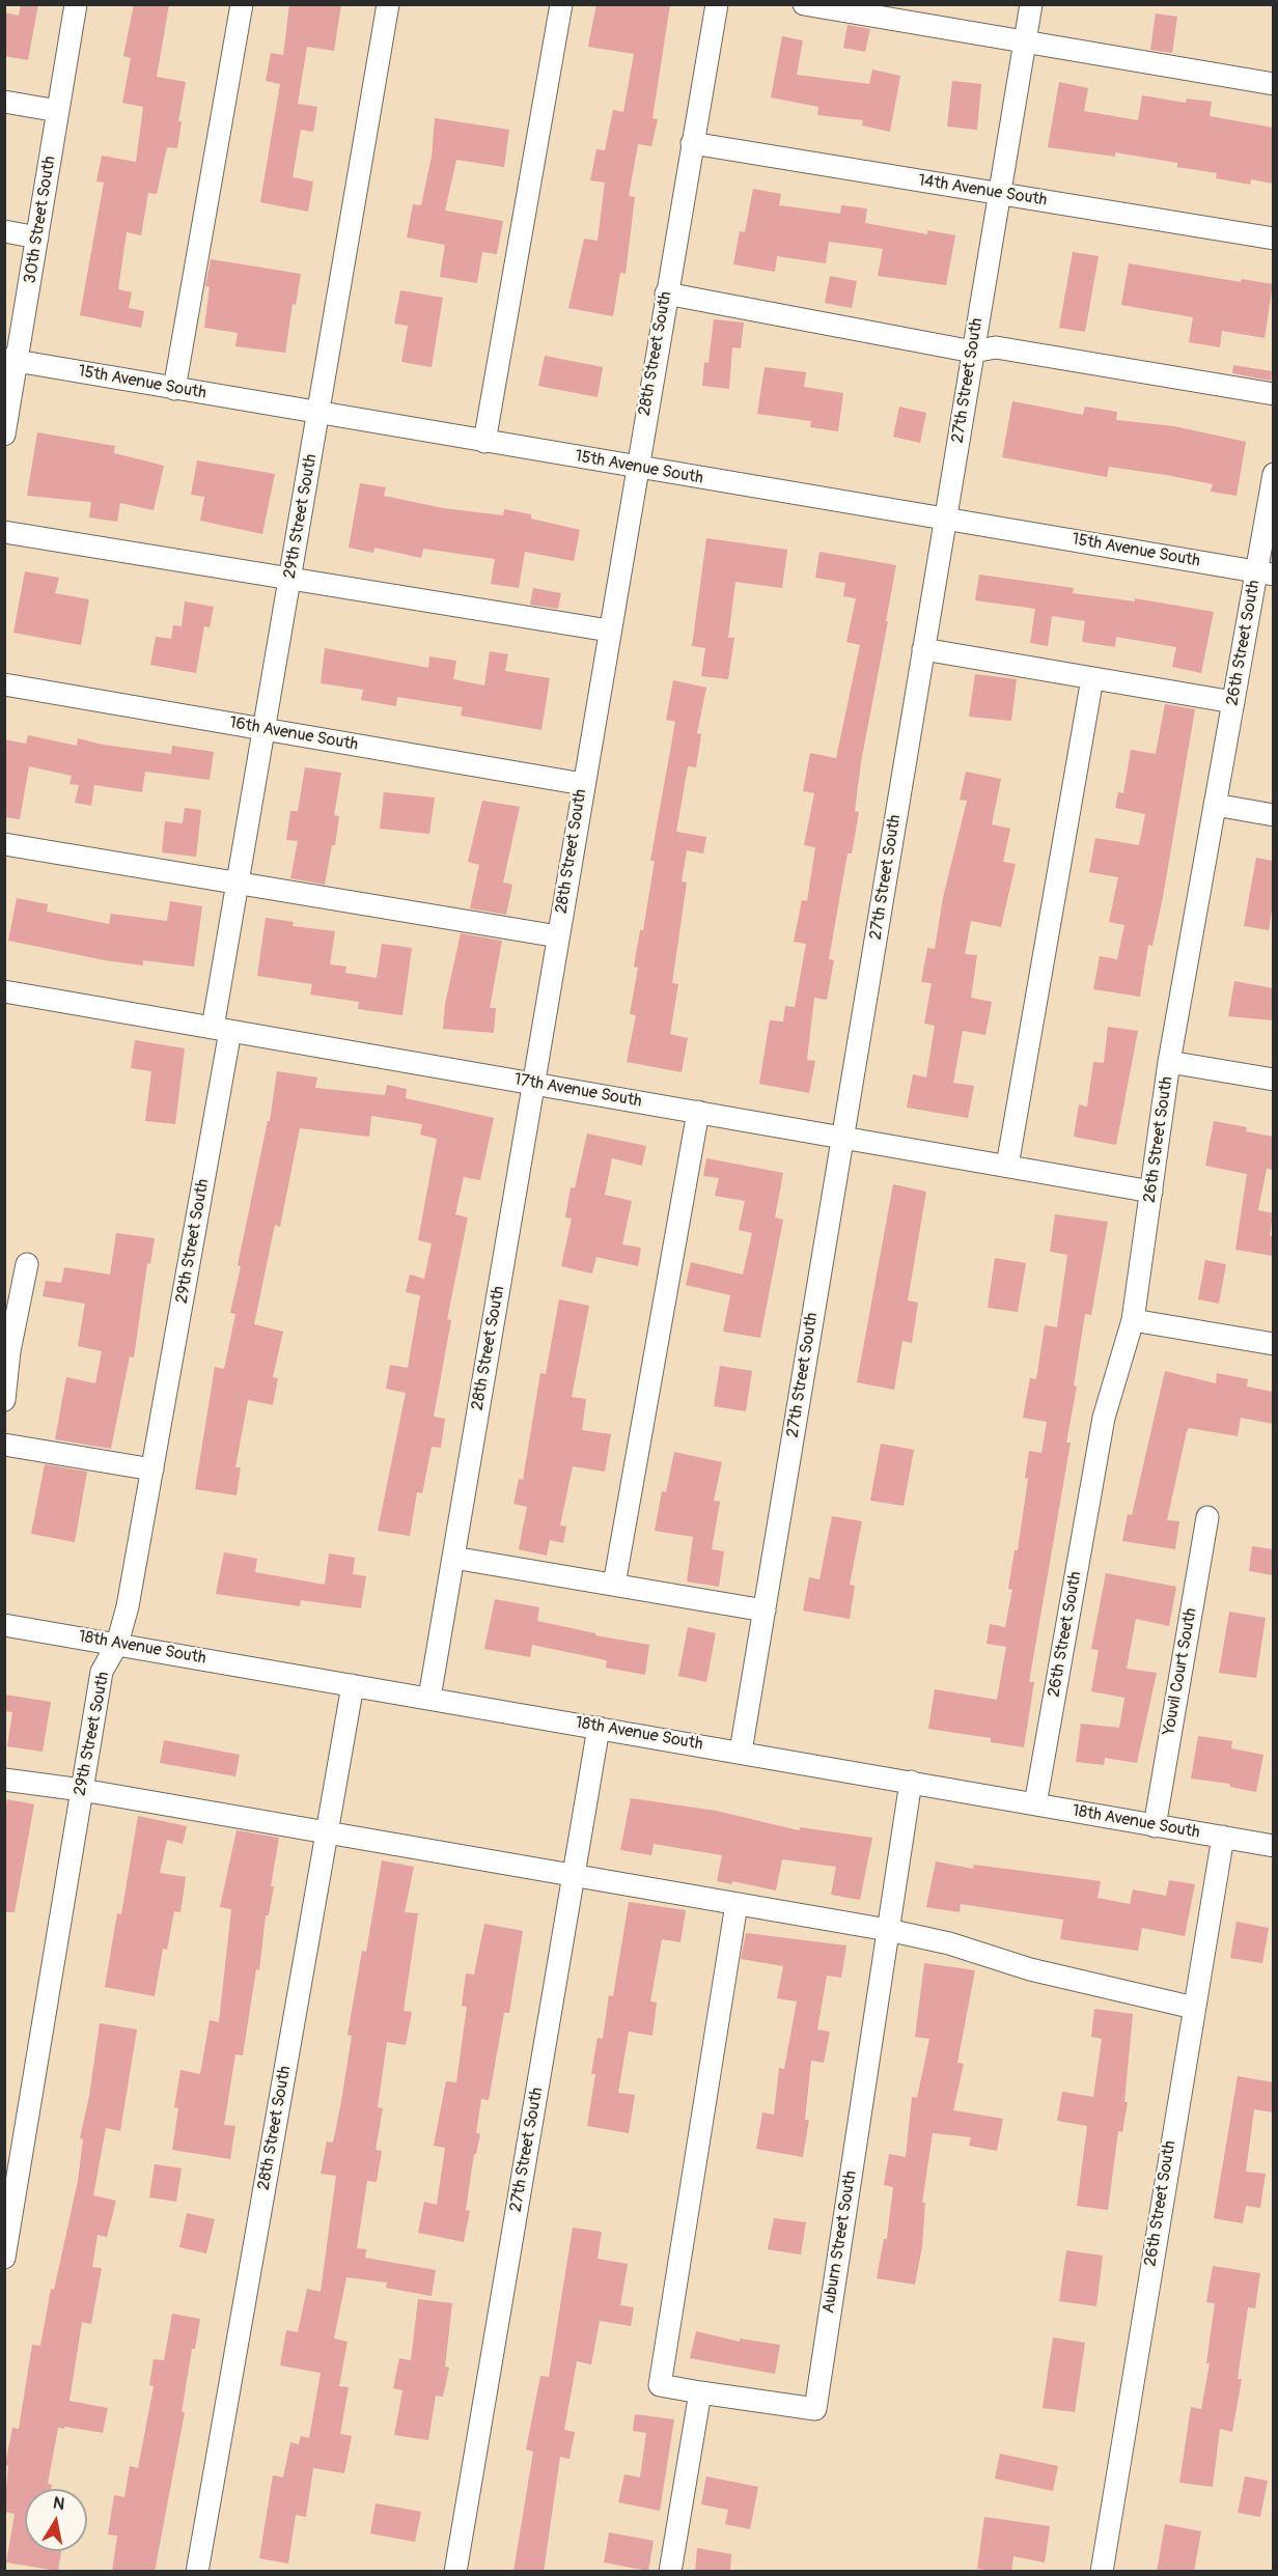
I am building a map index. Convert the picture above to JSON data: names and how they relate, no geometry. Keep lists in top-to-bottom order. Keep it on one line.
{"streets":{"street":["14th Avenue South","30th Street South","28th Street South","27th Street South","15th Avenue South","29th Street South","26th Street South","16th Avenue South","17th Avenue South","18th Avenue South","Youvil Court South","Auburn Street South"]},"crossings":[["14th Avenue South","28th Street South"],["14th Avenue South","27th Street South"],["30th Street South","15th Avenue South"],["28th Street South","15th Avenue South"],["28th Street South","16th Avenue South"],["28th Street South","17th Avenue South"],["28th Street South","18th Avenue South"],["27th Street South","15th Avenue South"],["27th Street South","17th Avenue South"],["27th Street South","18th Avenue South"],["15th Avenue South","29th Street South"],["15th Avenue South","26th Street South"],["29th Street South","16th Avenue South"],["29th Street South","17th Avenue South"],["29th Street South","18th Avenue South"],["26th Street South","17th Avenue South"],["26th Street South","18th Avenue South"],["18th Avenue South","Youvil Court South"],["18th Avenue South","Auburn Street South"]],"north":"top"}
